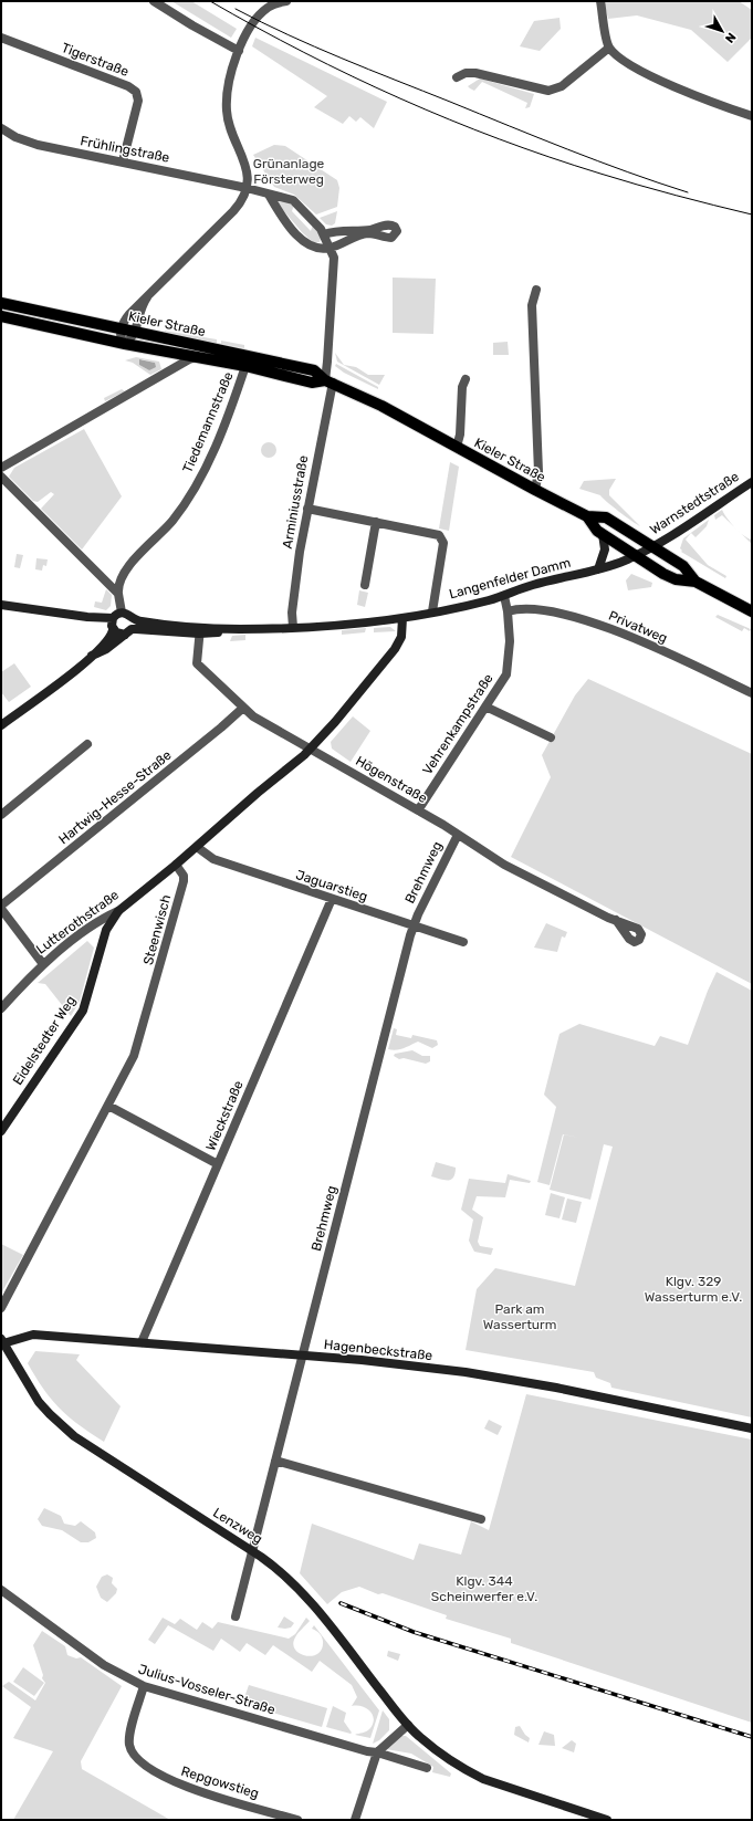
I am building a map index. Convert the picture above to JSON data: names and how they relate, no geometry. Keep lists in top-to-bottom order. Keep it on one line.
{"streets":{"main road":["Kieler Straße"],"street":["Tigerstraße","Frühlingstraße","Tiedemannstraße","Arminiusstraße","Warnstedtstraße","Langenfelder Damm","Privatweg","Vehrenkampstraße","Högenstraße","Hartwig-Hesse-Straße","Brehmweg","Jaguarstieg","Lutterothstraße","Steenwisch","Eidelstedter Weg","Wieckstraße","Hagenbeckstraße","Lenzweg","Julius-Vosseler-Straße","Repgowstieg"]},"crossings":[["Tigerstraße","Frühlingstraße"],["Frühlingstraße","Arminiusstraße"],["Kieler Straße","Tiedemannstraße"],["Kieler Straße","Arminiusstraße"],["Kieler Straße","Warnstedtstraße"],["Kieler Straße","Langenfelder Damm"],["Arminiusstraße","Langenfelder Damm"],["Warnstedtstraße","Langenfelder Damm"],["Langenfelder Damm","Vehrenkampstraße"],["Langenfelder Damm","Högenstraße"],["Privatweg","Vehrenkampstraße"],["Vehrenkampstraße","Högenstraße"],["Högenstraße","Hartwig-Hesse-Straße"],["Högenstraße","Brehmweg"],["Brehmweg","Jaguarstieg"],["Brehmweg","Hagenbeckstraße"],["Brehmweg","Lenzweg"],["Jaguarstieg","Wieckstraße"],["Lutterothstraße","Steenwisch"],["Lutterothstraße","Eidelstedter Weg"],["Wieckstraße","Hagenbeckstraße"],["Hagenbeckstraße","Lenzweg"],["Julius-Vosseler-Straße","Repgowstieg"]],"parks":["Grünanlage Försterweg","Klgv. 329 Wasserturm e.V.","Park am Wasserturm","Klgv. 344 Scheinwerfer e.V."],"north":"bottom right"}
